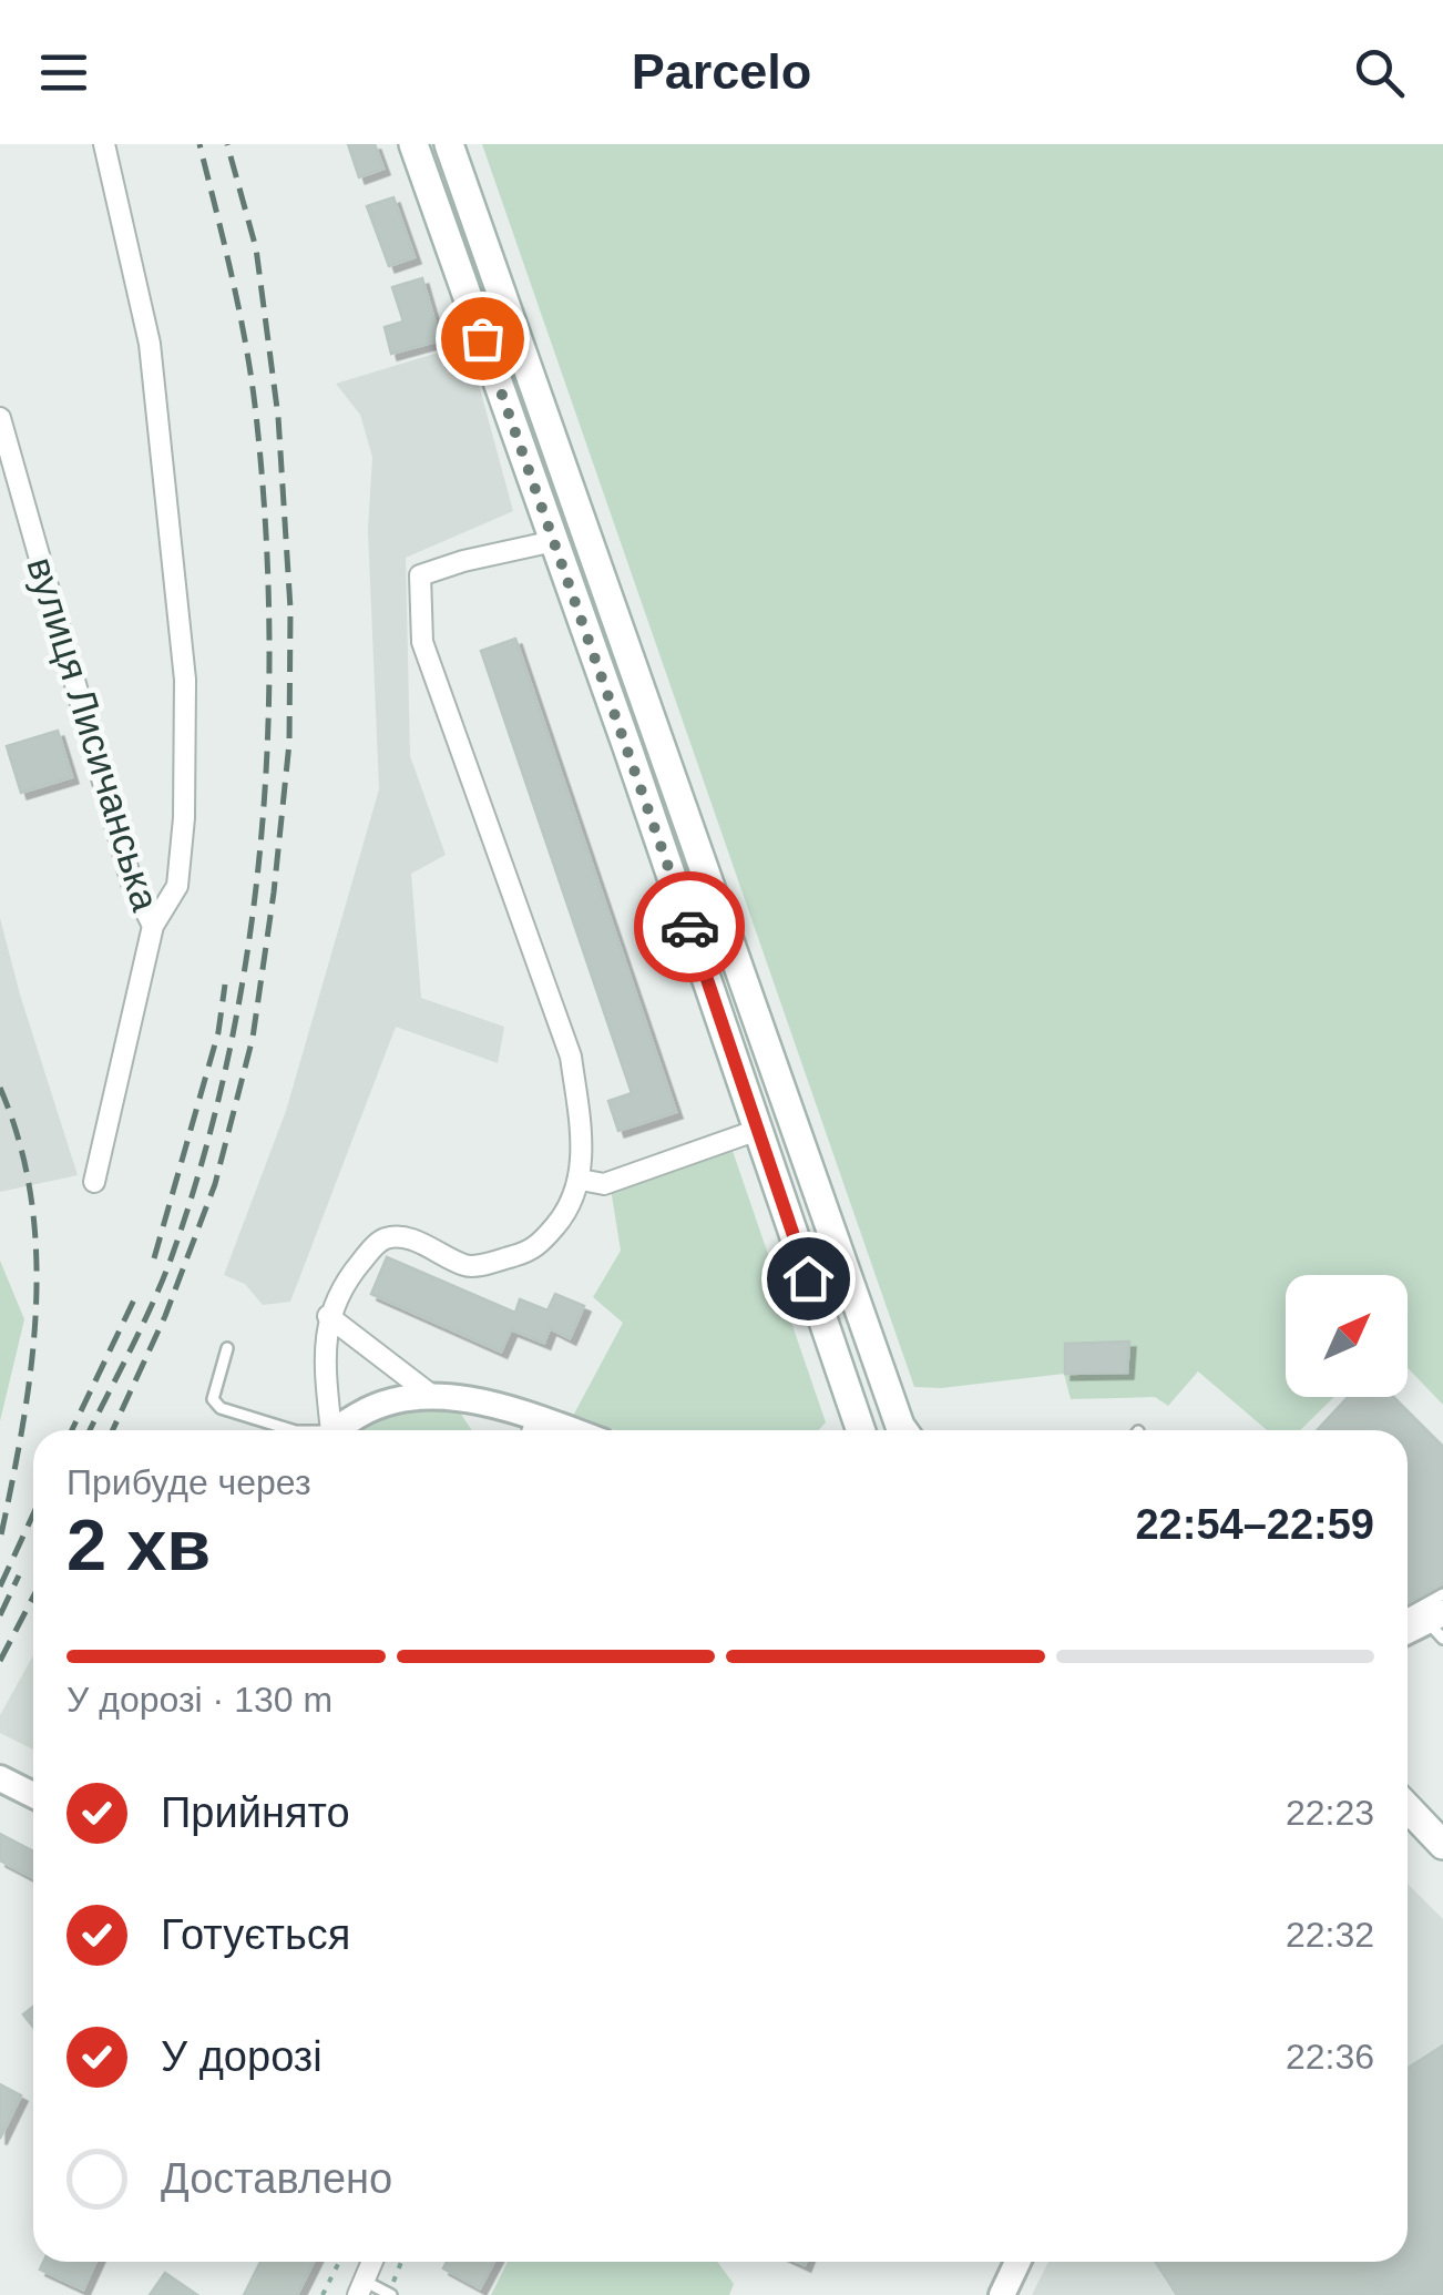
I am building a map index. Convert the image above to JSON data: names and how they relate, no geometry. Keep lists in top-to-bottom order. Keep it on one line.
{"streets":{"street":["вулиця Лисичанська"]},"north":"top right","page":{"header":"Parcelo","heading":["2 хв","Прибуде через","22:54–22:59"],"bar":"У дорозі · 130 m","list":[["Прийнято","22:23"],["Готується","22:32"],["У дорозі","22:36"],"Доставлено"]}}
